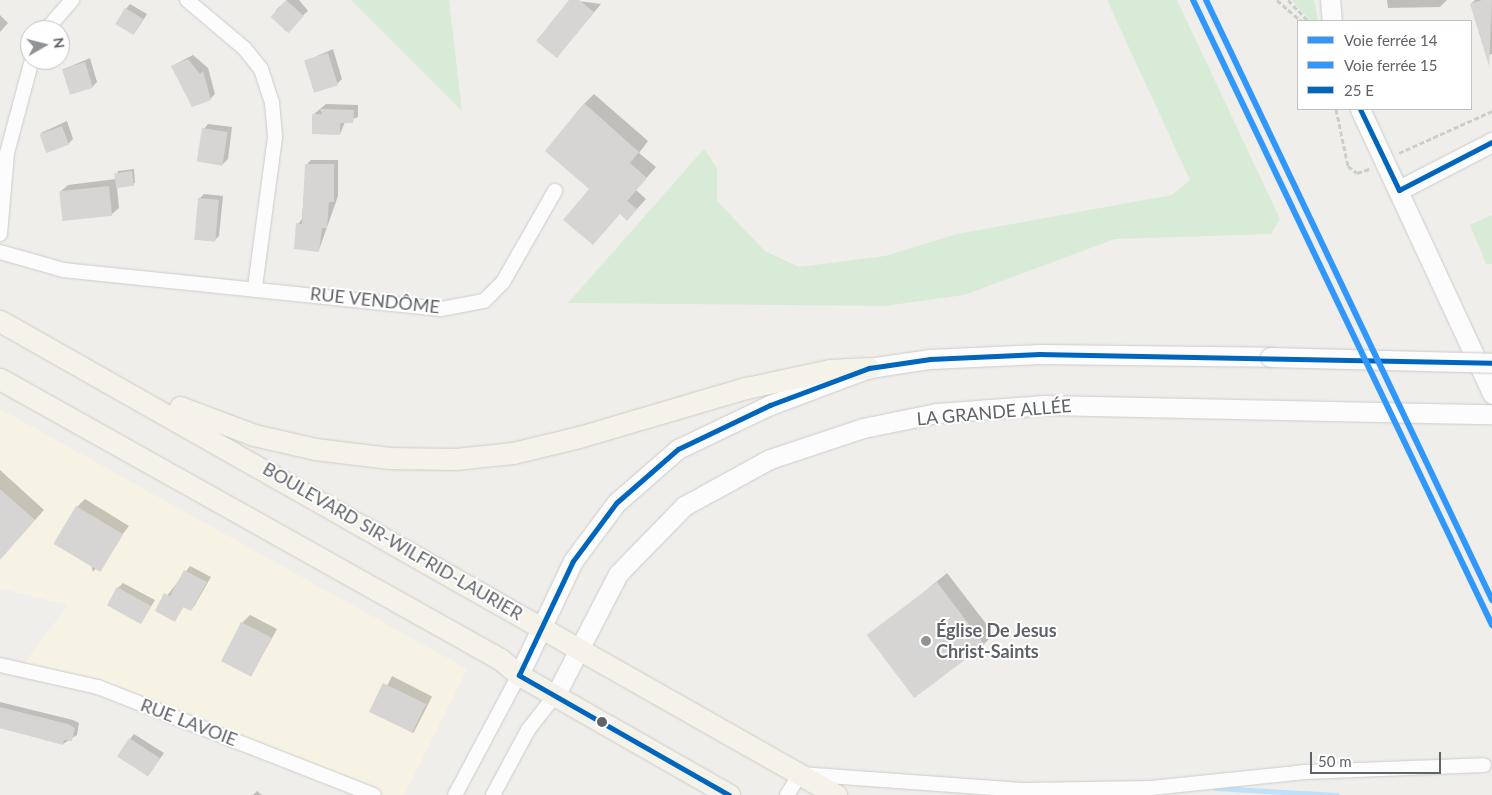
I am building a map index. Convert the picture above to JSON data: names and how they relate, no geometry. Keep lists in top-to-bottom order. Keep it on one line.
{"streets":{"main road":["BOULEVARD SIR-WILFRID-LAURIER"],"street":["RUE VENDÔME","LA GRANDE ALLÉE","RUE LAVOIE"]},"crossings":[["LA GRANDE ALLÉE","BOULEVARD SIR-WILFRID-LAURIER"]],"places":["Église De Jesus Christ-Saints"],"lines":["rail line 14","rail line 15"],"legend":["Voie ferrée 14","Voie ferrée 15","25 E"],"scale_bar":"50 m","north":"right"}
